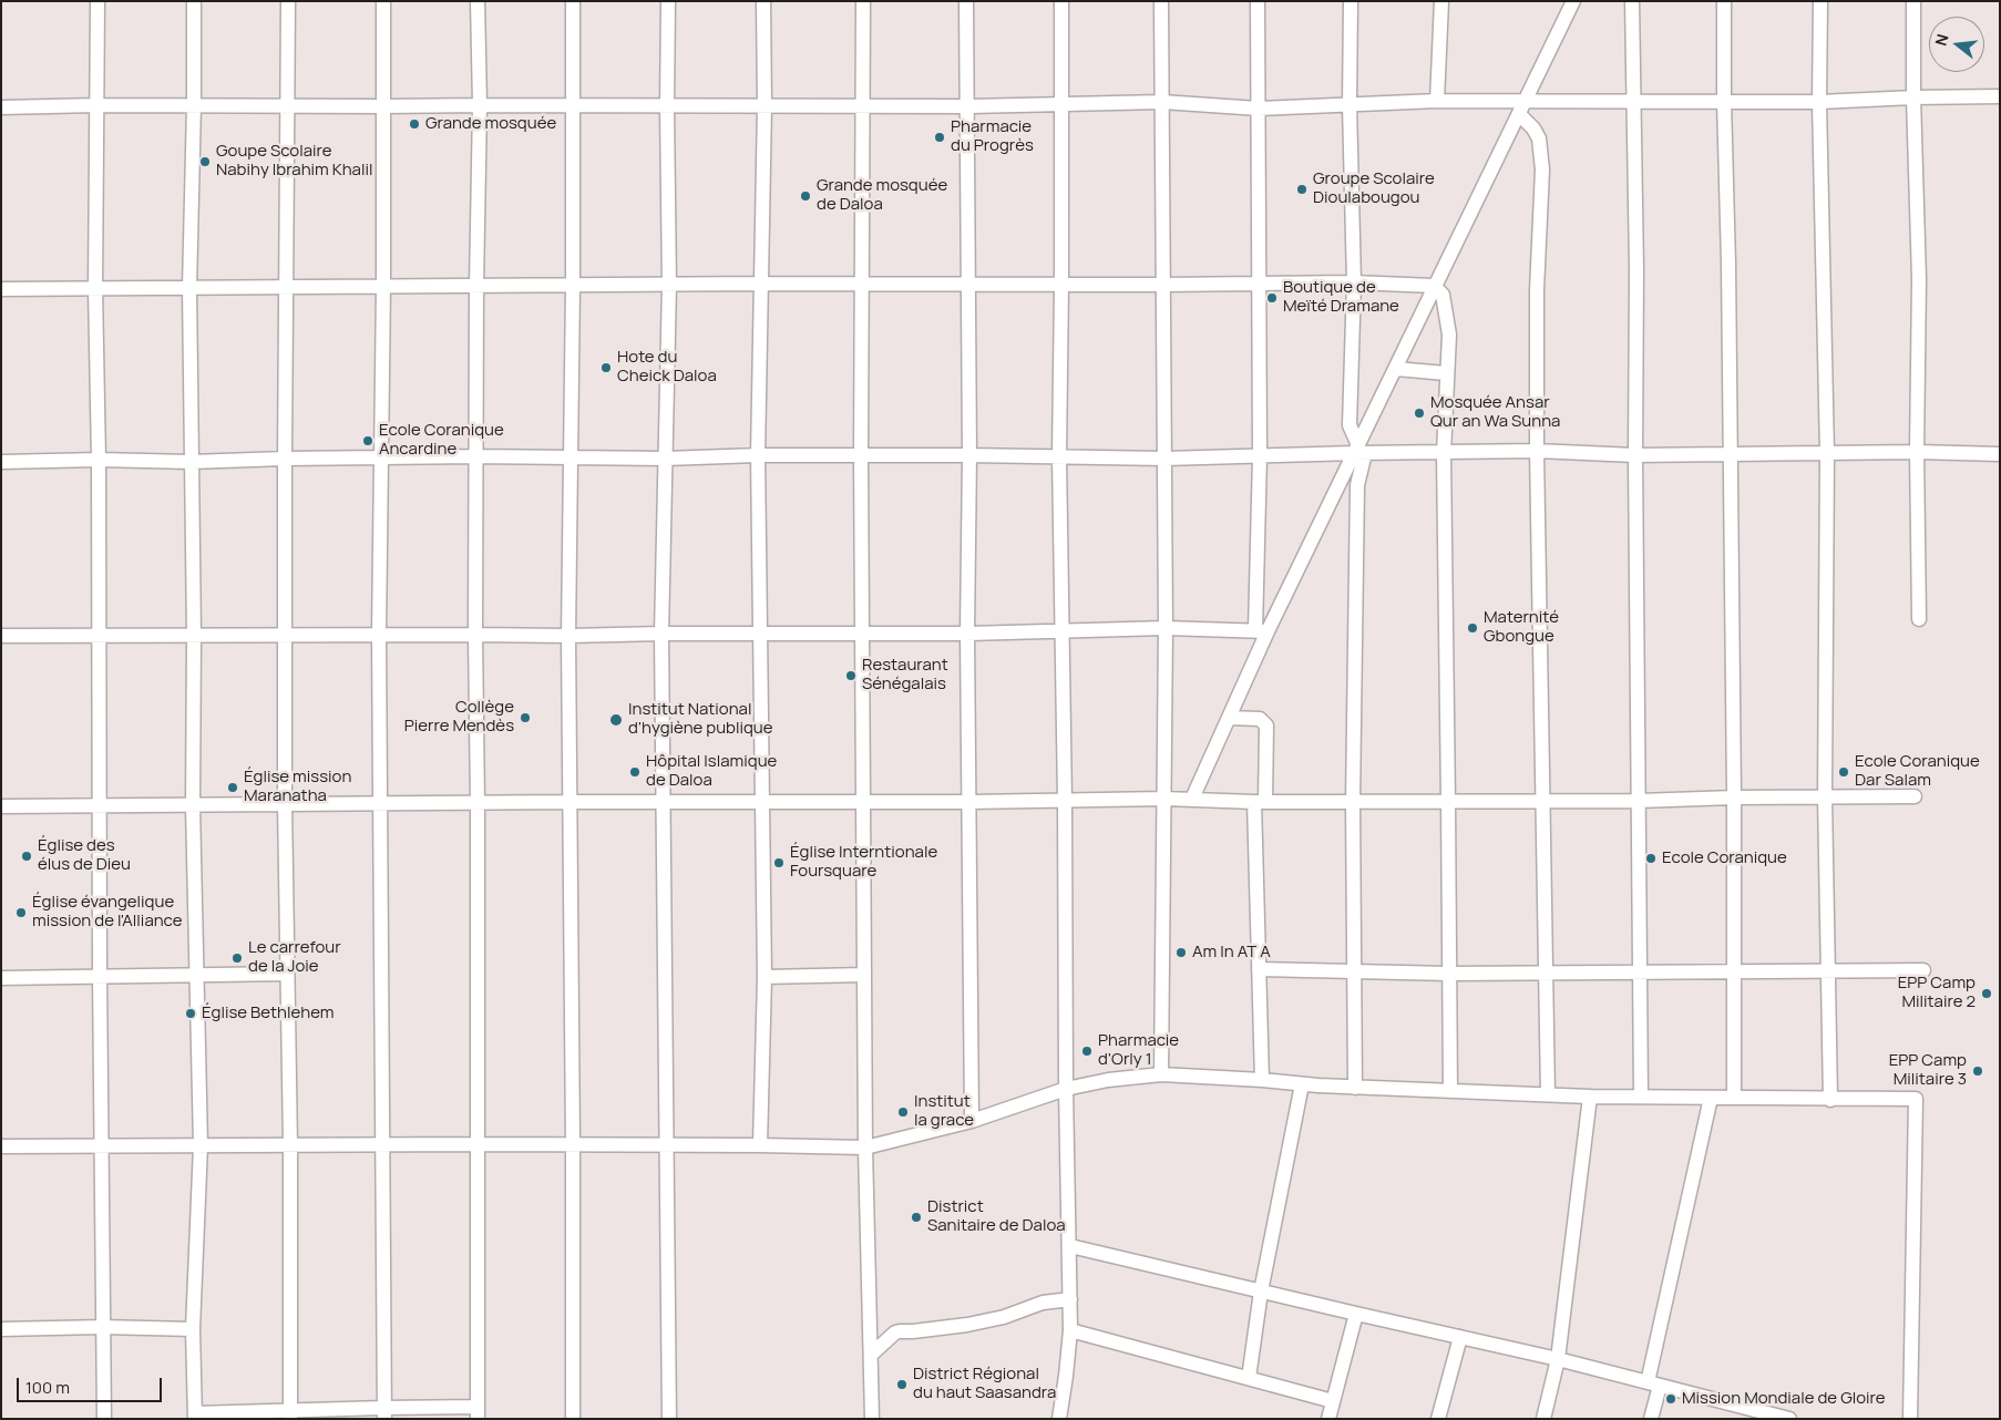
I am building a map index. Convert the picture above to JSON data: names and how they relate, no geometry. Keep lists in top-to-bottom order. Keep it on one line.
{"places":["Grande mosquée","Pharmacie du Progrès","Goupe Scolaire Nabihy Ibrahim Khalil","Groupe Scolaire Dioulabougou","Grande mosquée de Daloa","Boutique de Meïté Dramane","Hote du Cheick Daloa","Mosquée Ansar Qur an Wa Sunna","Ecole Coranique Ancardine","Maternité Gbongue","Restaurant Sénégalais","Collège Pierre Mendès","Institut National d'hygiène publique","Hôpital Islamique de Daloa","Ecole Coranique Dar Salam","Église mission Maranatha","Église des élus de Dieu","Ecole Coranique","Église Interntionale Foursquare","Église évangelique mission de l'Alliance","Am In AT A","Le carrefour de la Joie","EPP Camp Militaire 2","Église Bethlehem","Pharmacie d'Orly 1","EPP Camp Militaire 3","Institut la grace","District Sanitaire de Daloa","District Régional du haut Saasandra","Mission Mondiale de Gloire"],"scale_bar":"100 m","north":"left"}
